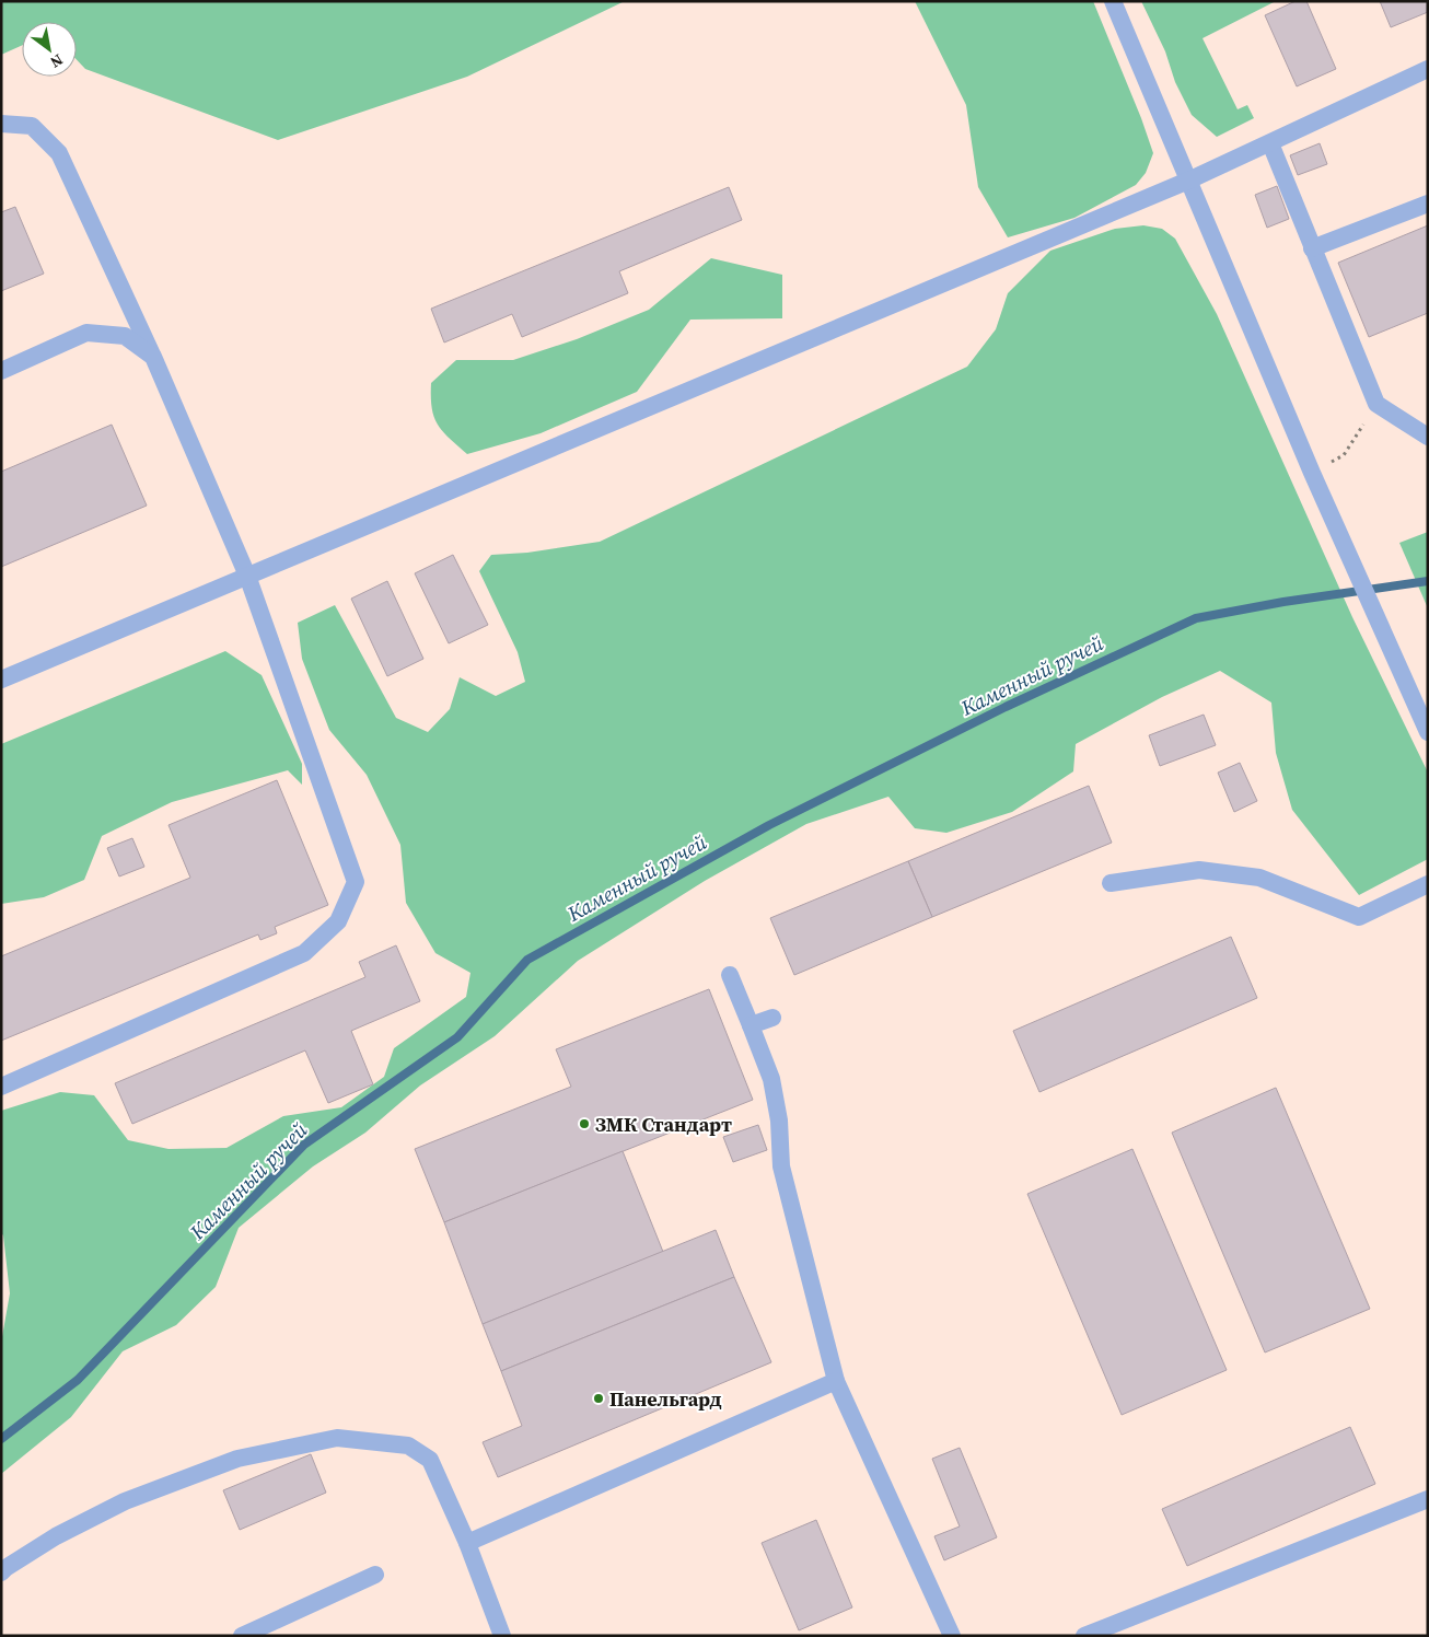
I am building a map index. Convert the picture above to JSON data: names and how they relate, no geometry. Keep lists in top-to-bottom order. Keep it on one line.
{"water":["Каменный ручей"],"places":["ЗМК Стандарт","Панельгард"],"north":"bottom right"}
